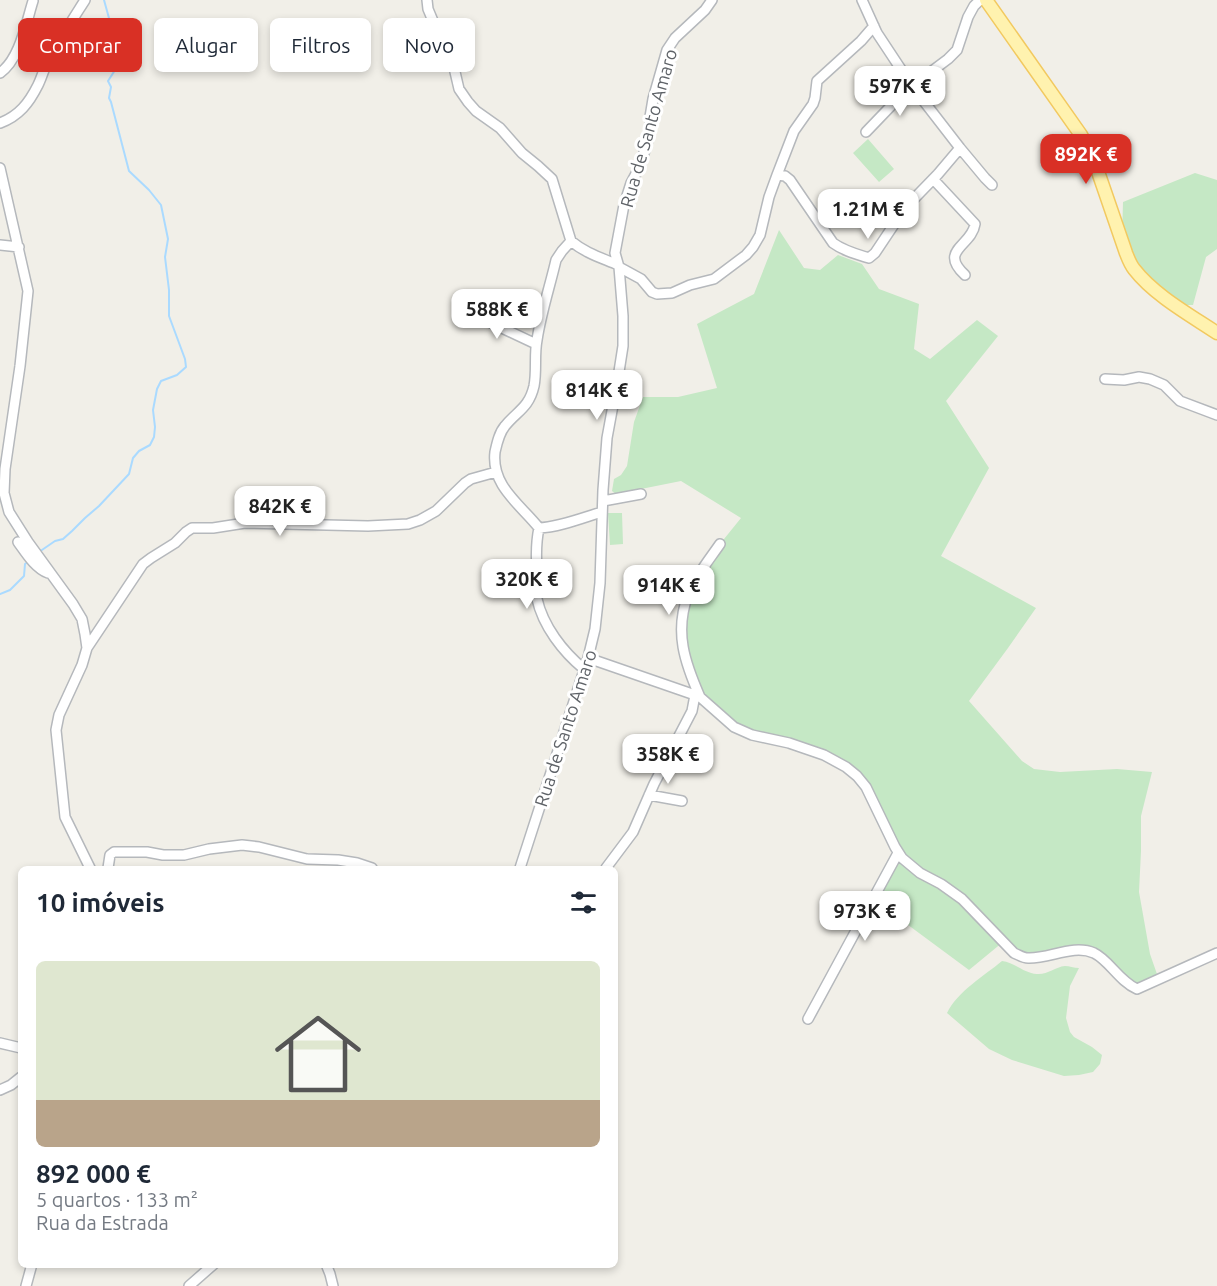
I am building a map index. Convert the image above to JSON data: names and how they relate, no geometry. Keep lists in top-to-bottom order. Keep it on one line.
{"streets":{"street":["Rua de Santo Amaro"]},"page":{"chip":["Comprar","Alugar","Filtros","Novo"],"price":["597K €","892K €","1.21M €","588K €","814K €","842K €","320K €","914K €","358K €","973K €"],"heading":"10 imóveis","list":[{"name":"892 000 €","note":"5 quartos · 133 m² · Rua da Estrada"}]}}
